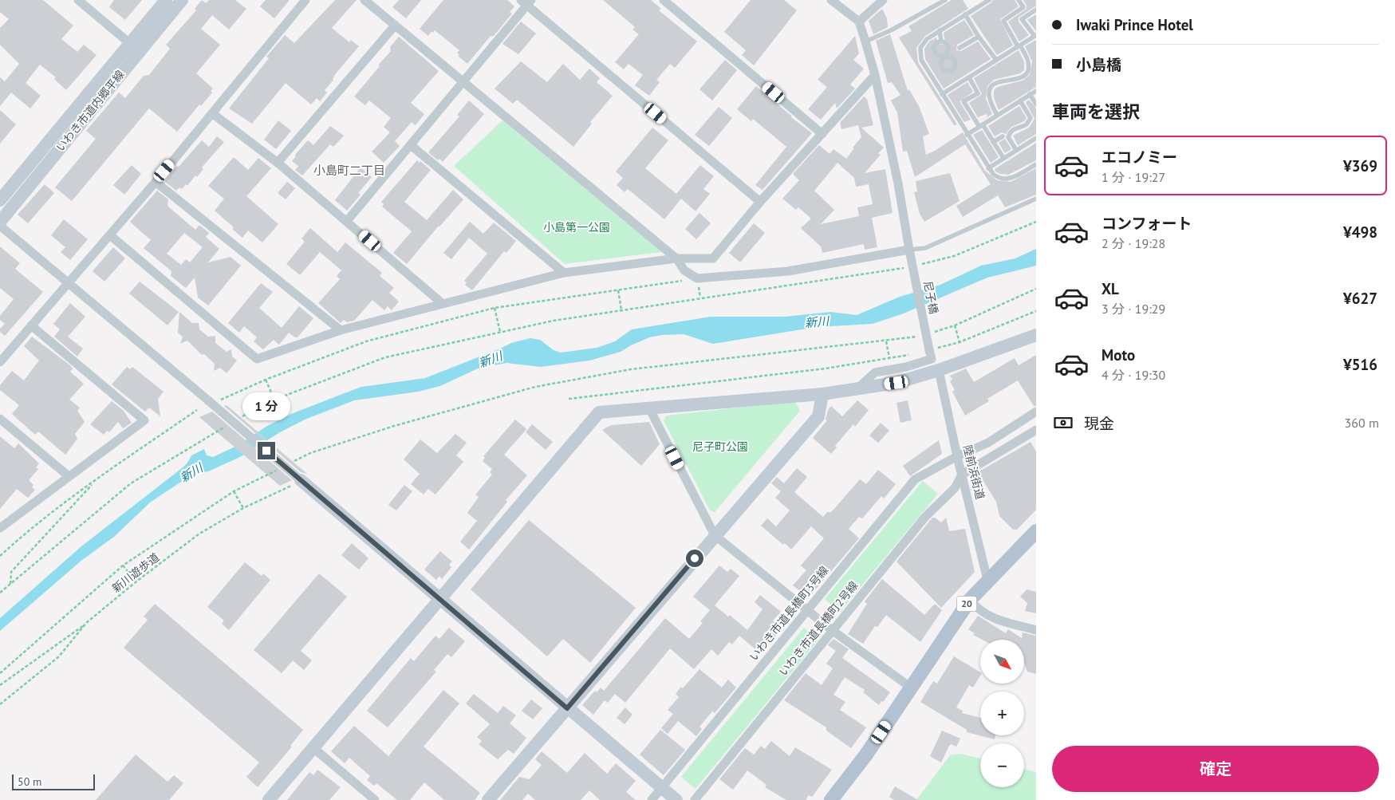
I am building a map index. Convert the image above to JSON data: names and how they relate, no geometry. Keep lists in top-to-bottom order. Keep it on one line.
{"streets":{"main road":["20"],"street":["いわき市道内郷平線","尼子橋","陸前浜街道","いわき市道長橋町3号線","いわき市道長橋町2号線"],"path":["新川遊歩道"]},"crossings":[["陸前浜街道","20"],["陸前浜街道","いわき市道長橋町3号線"],["陸前浜街道","いわき市道長橋町2号線"]],"districts":["小島町二丁目"],"water":["新川"],"parks":["小島第一公園","尼子町公園"],"scale_bar":"50 m","north":"bottom right","page":{"banner":["Iwaki Prince Hotel","小島橋"],"heading":"車両を選択","list":[{"name":"エコノミー","note":"1 分 · 19:27","value":"¥369"},{"name":"コンフォート","note":"2 分 · 19:28","value":"¥498"},{"name":"XL","note":"3 分 · 19:29","value":"¥627"},{"name":"Moto","note":"4 分 · 19:30","value":"¥516"}],"bubble":"1 分","pay":["現金","360 m"],"map_buttons":["+","−"],"buttons":"確定","scale":"50 m"}}
